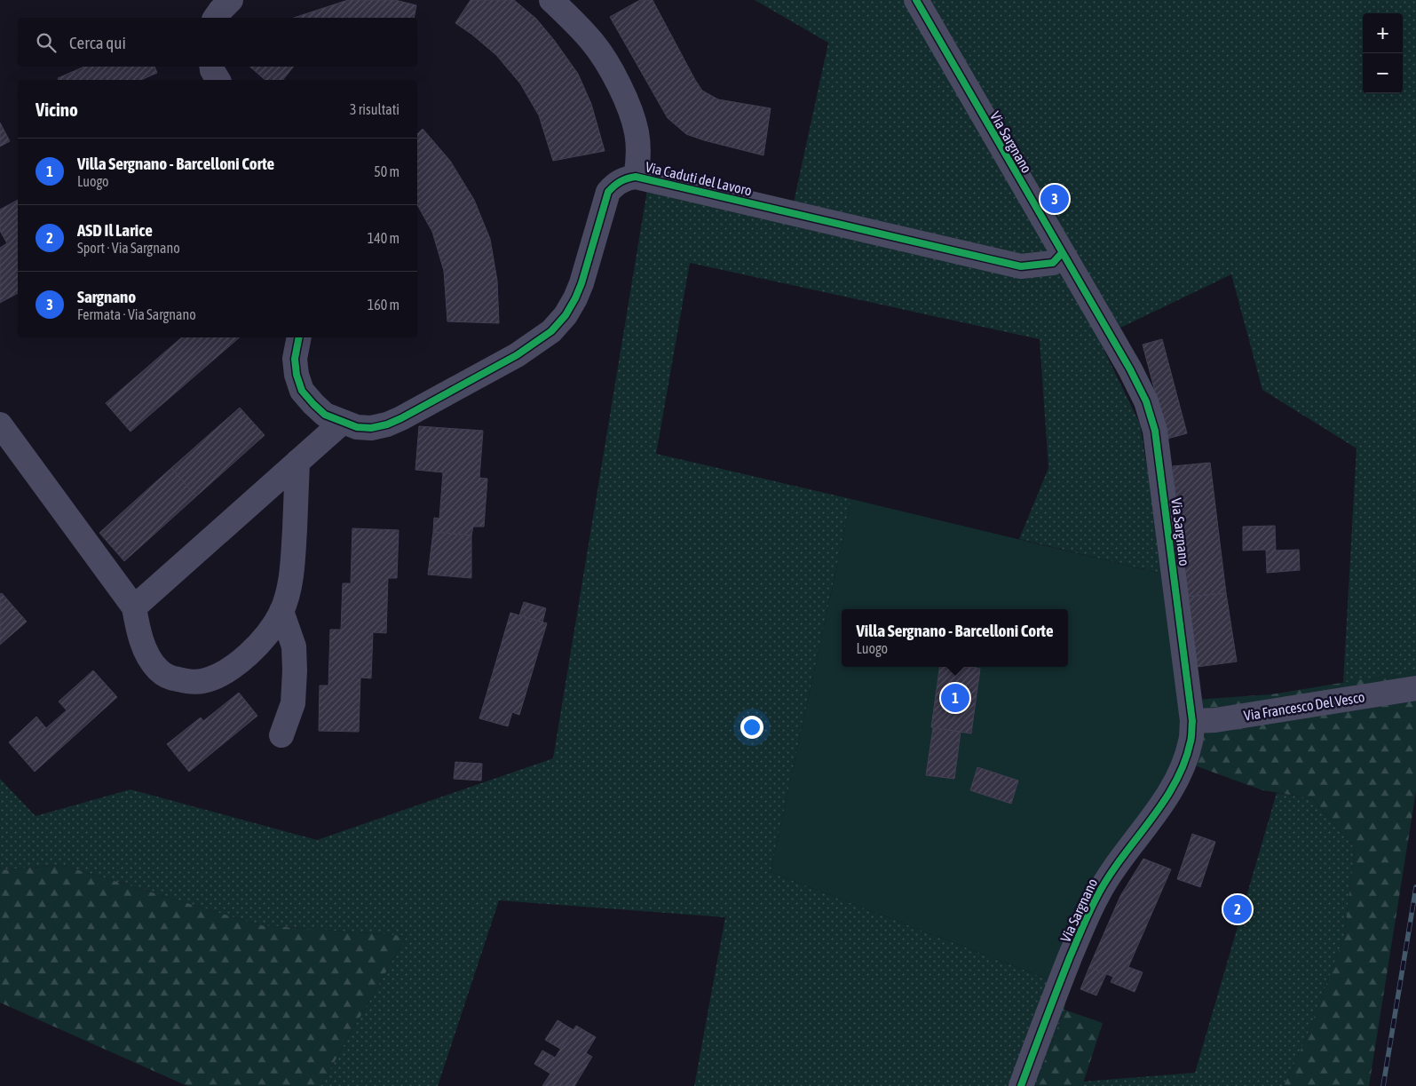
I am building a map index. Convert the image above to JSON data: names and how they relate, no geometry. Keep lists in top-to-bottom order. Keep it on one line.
{"streets":{"street":["Via Sargnano","Via Caduti del Lavoro","Via Francesco Del Vesco"]},"crossings":[["Via Sargnano","Via Caduti del Lavoro"],["Via Sargnano","Via Francesco Del Vesco"]],"page":{"map_buttons":["+","−"],"search":"Cerca qui","heading":["Vicino","3 risultati"],"list":[{"mark":"1","name":"Villa Sergnano - Barcelloni Corte","note":"Luogo","value":"50 m"},{"mark":"2","name":"ASD Il Larice","note":"Sport · Via Sargnano","value":"140 m"},{"mark":"3","name":"Sargnano","note":"Fermata · Via Sargnano","value":"160 m"}],"pins":["3","1","2"],"popup":["Villa Sergnano - Barcelloni Corte","Luogo"]}}
